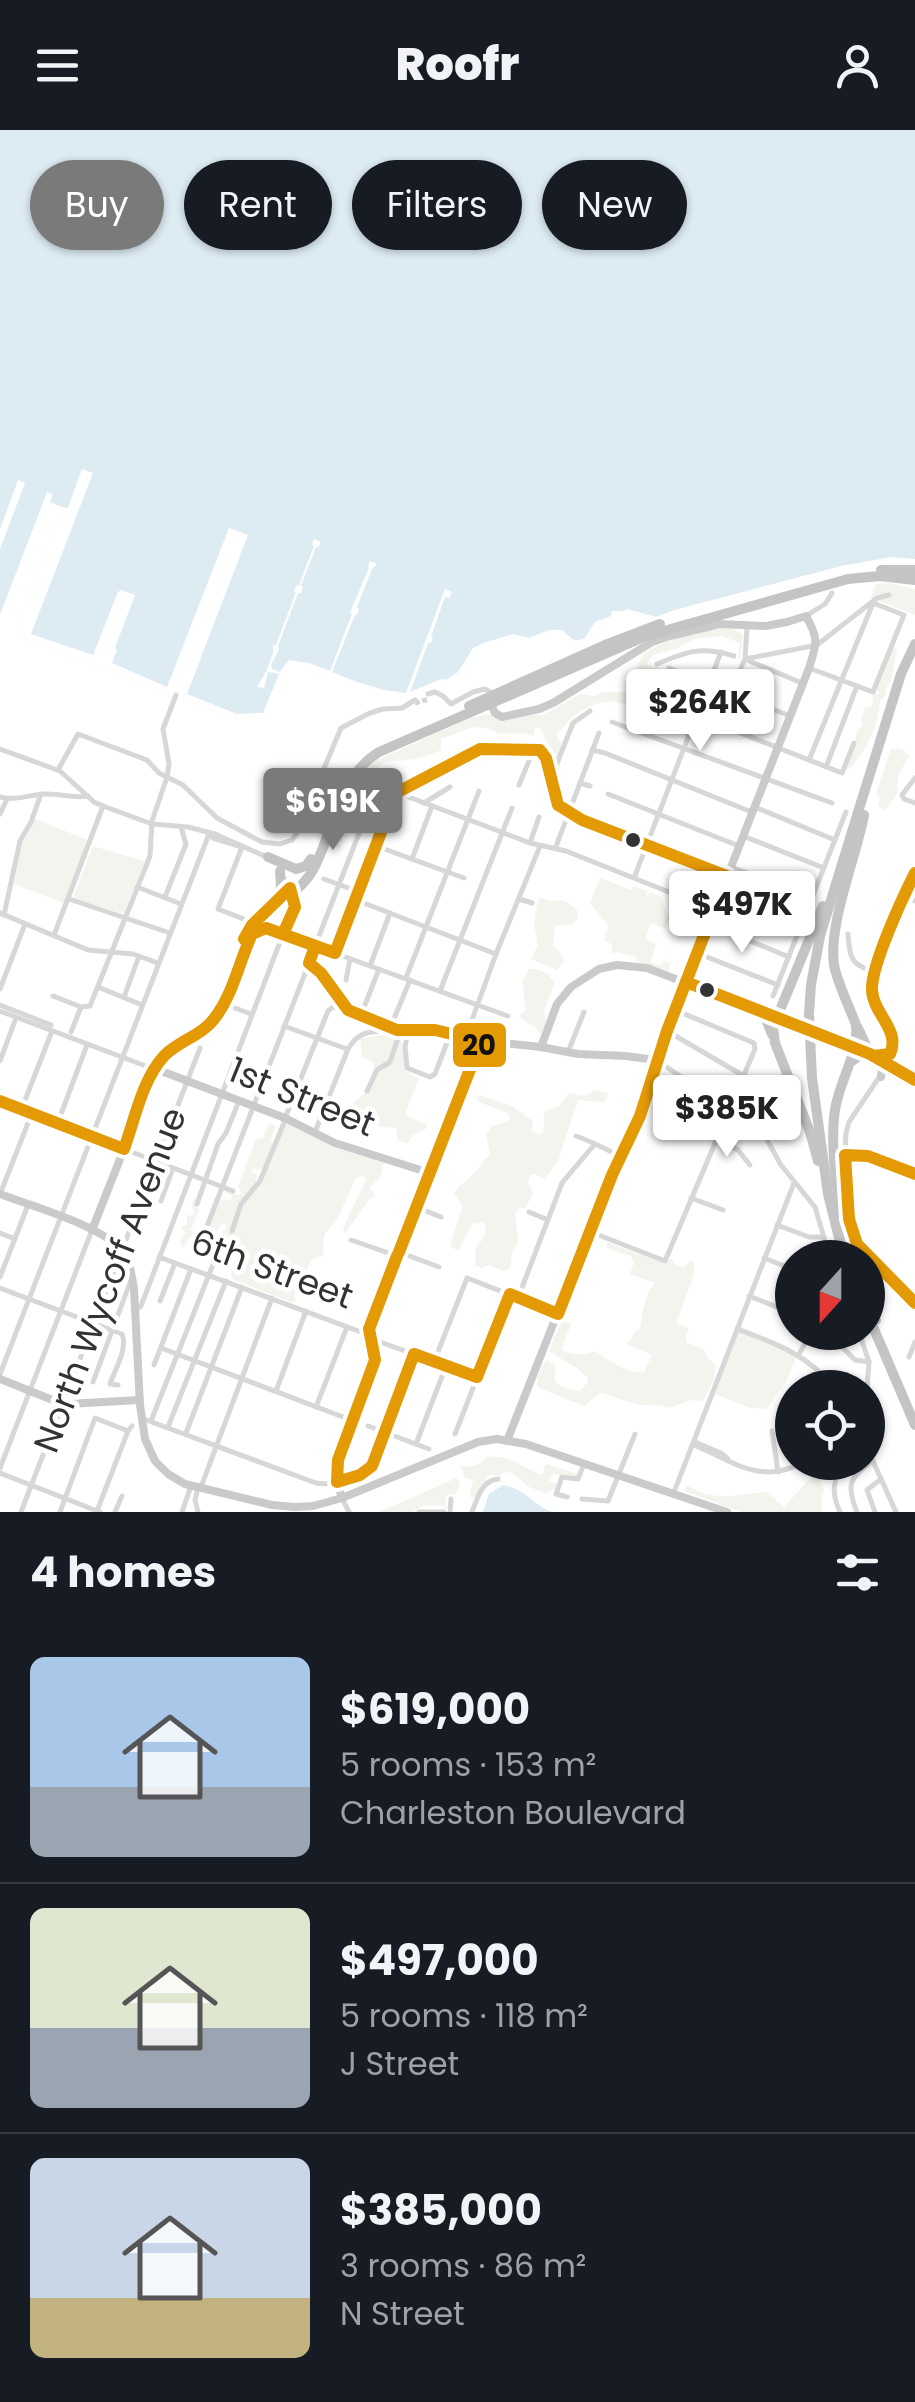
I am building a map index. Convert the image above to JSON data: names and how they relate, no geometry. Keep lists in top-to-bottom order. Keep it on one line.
{"streets":{"main road":["1st Street"],"street":["6th Street","North Wycoff Avenue"]},"crossings":[["1st Street","North Wycoff Avenue"]],"lines":["transit line 20"],"north":"bottom","page":{"header":"Roofr","chip":["Buy","Rent","Filters","New"],"price":["$264K","$619K","$497K","$385K"],"heading":"4 homes","list":[{"name":"$619,000","note":"5 rooms · 153 m² · Charleston Boulevard"},{"name":"$497,000","note":"5 rooms · 118 m² · J Street"},{"name":"$385,000","note":"3 rooms · 86 m² · N Street"}]}}
